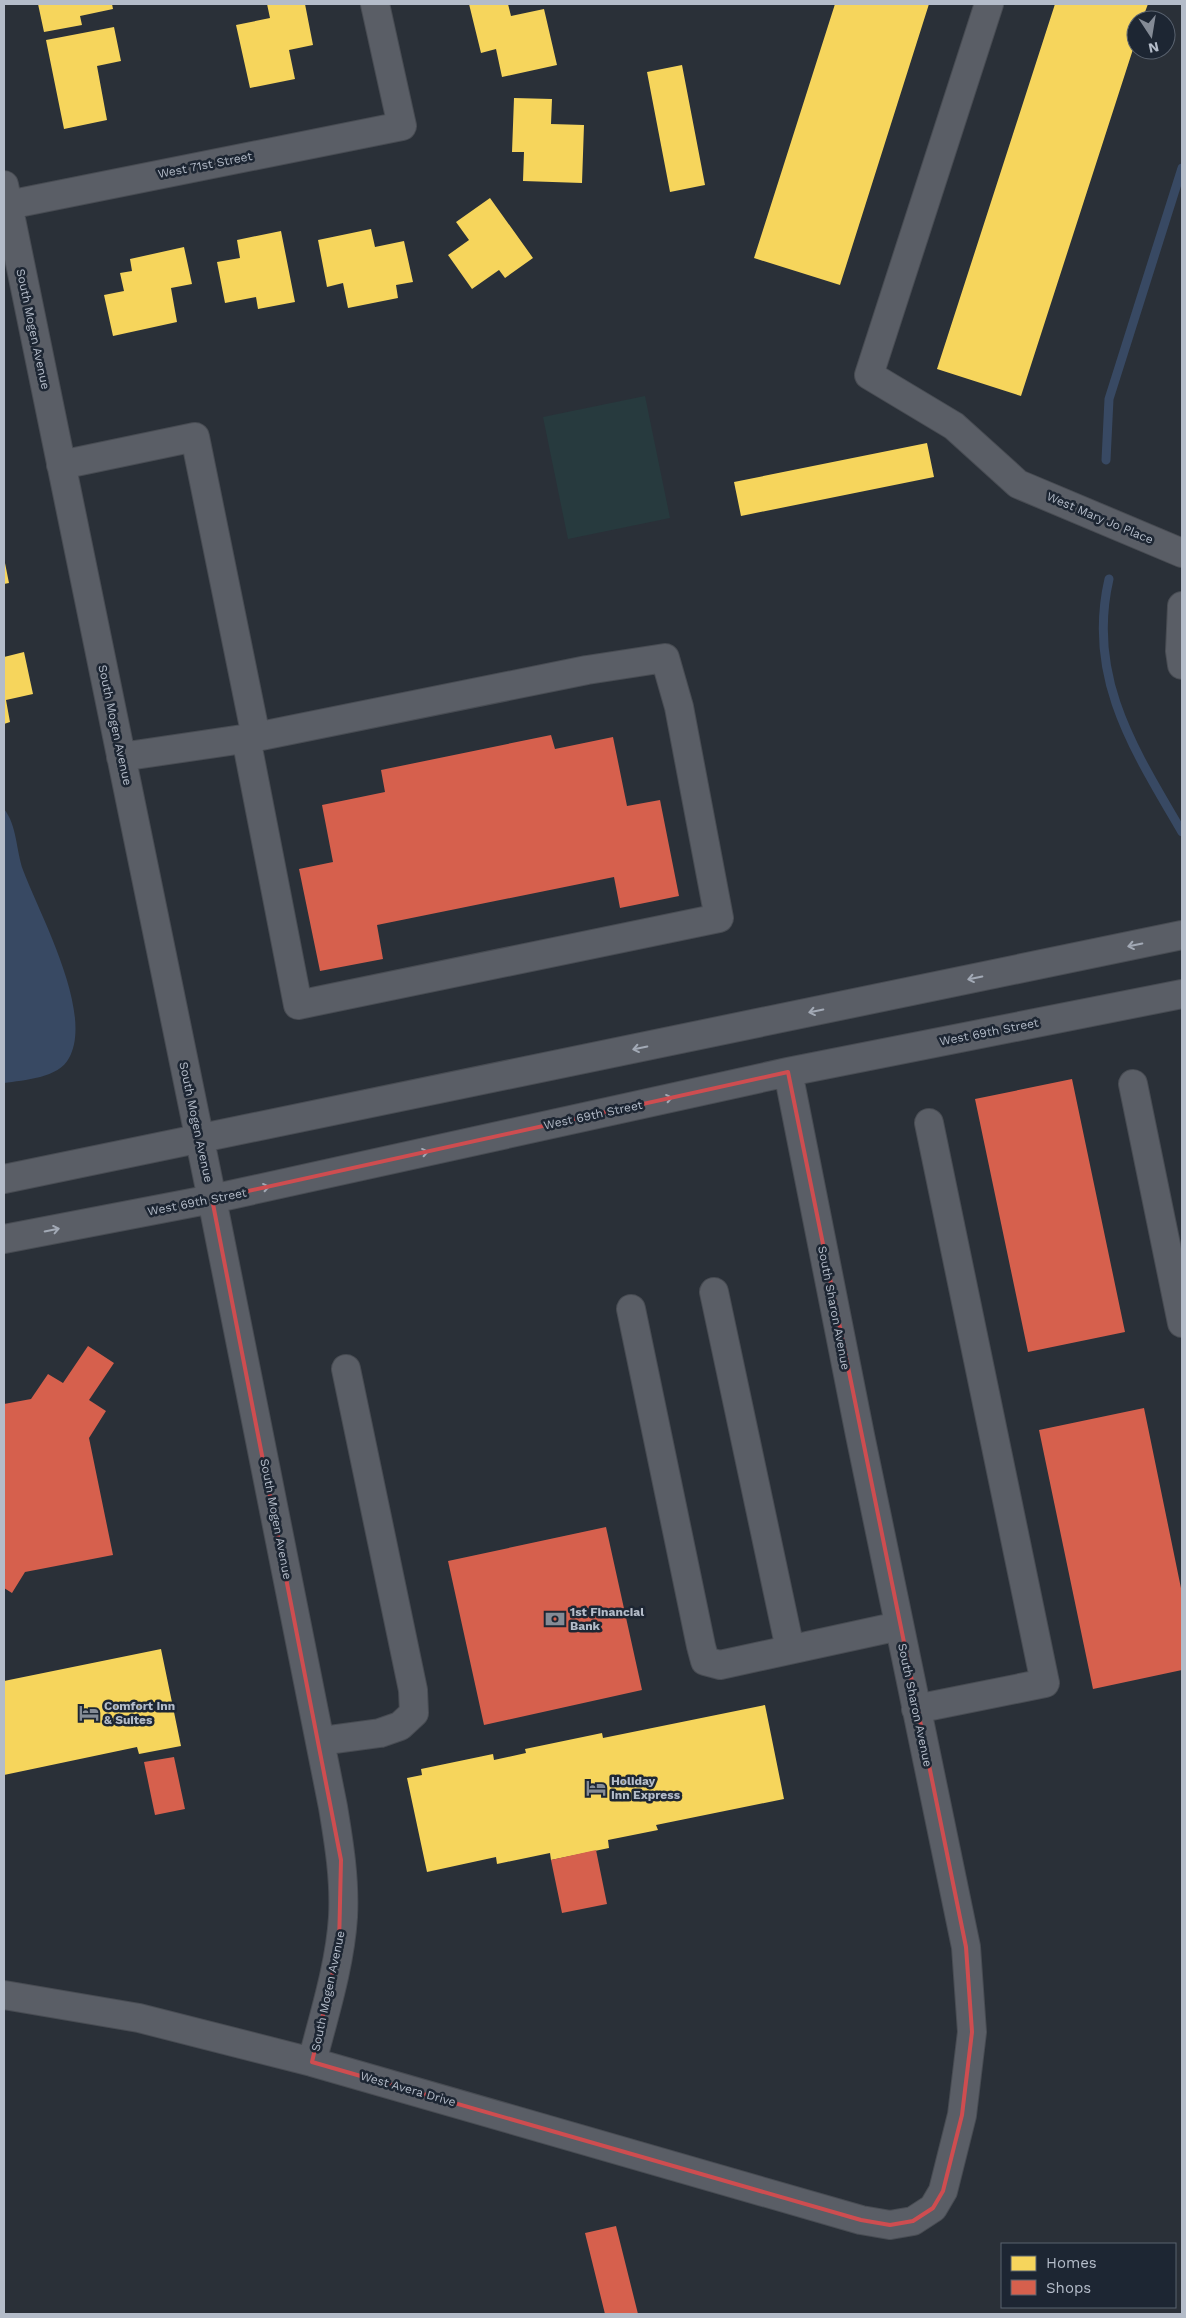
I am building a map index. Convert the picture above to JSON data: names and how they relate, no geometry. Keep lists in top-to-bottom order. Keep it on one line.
{"streets":{"street":["West 71st Street","South Mogen Avenue","West Mary Jo Place","West 69th Street","South Sharon Avenue","West Avera Drive"]},"crossings":[["West 71st Street","South Mogen Avenue"],["South Mogen Avenue","West 69th Street"],["South Mogen Avenue","West Avera Drive"],["West 69th Street","South Sharon Avenue"],["South Sharon Avenue","West Avera Drive"]],"places":{"bank":["1st Financial Bank"],"hotel":["Comfort Inn & Suites","Holiday Inn Express"]},"legend":["Homes","Shops"],"north":"bottom"}
